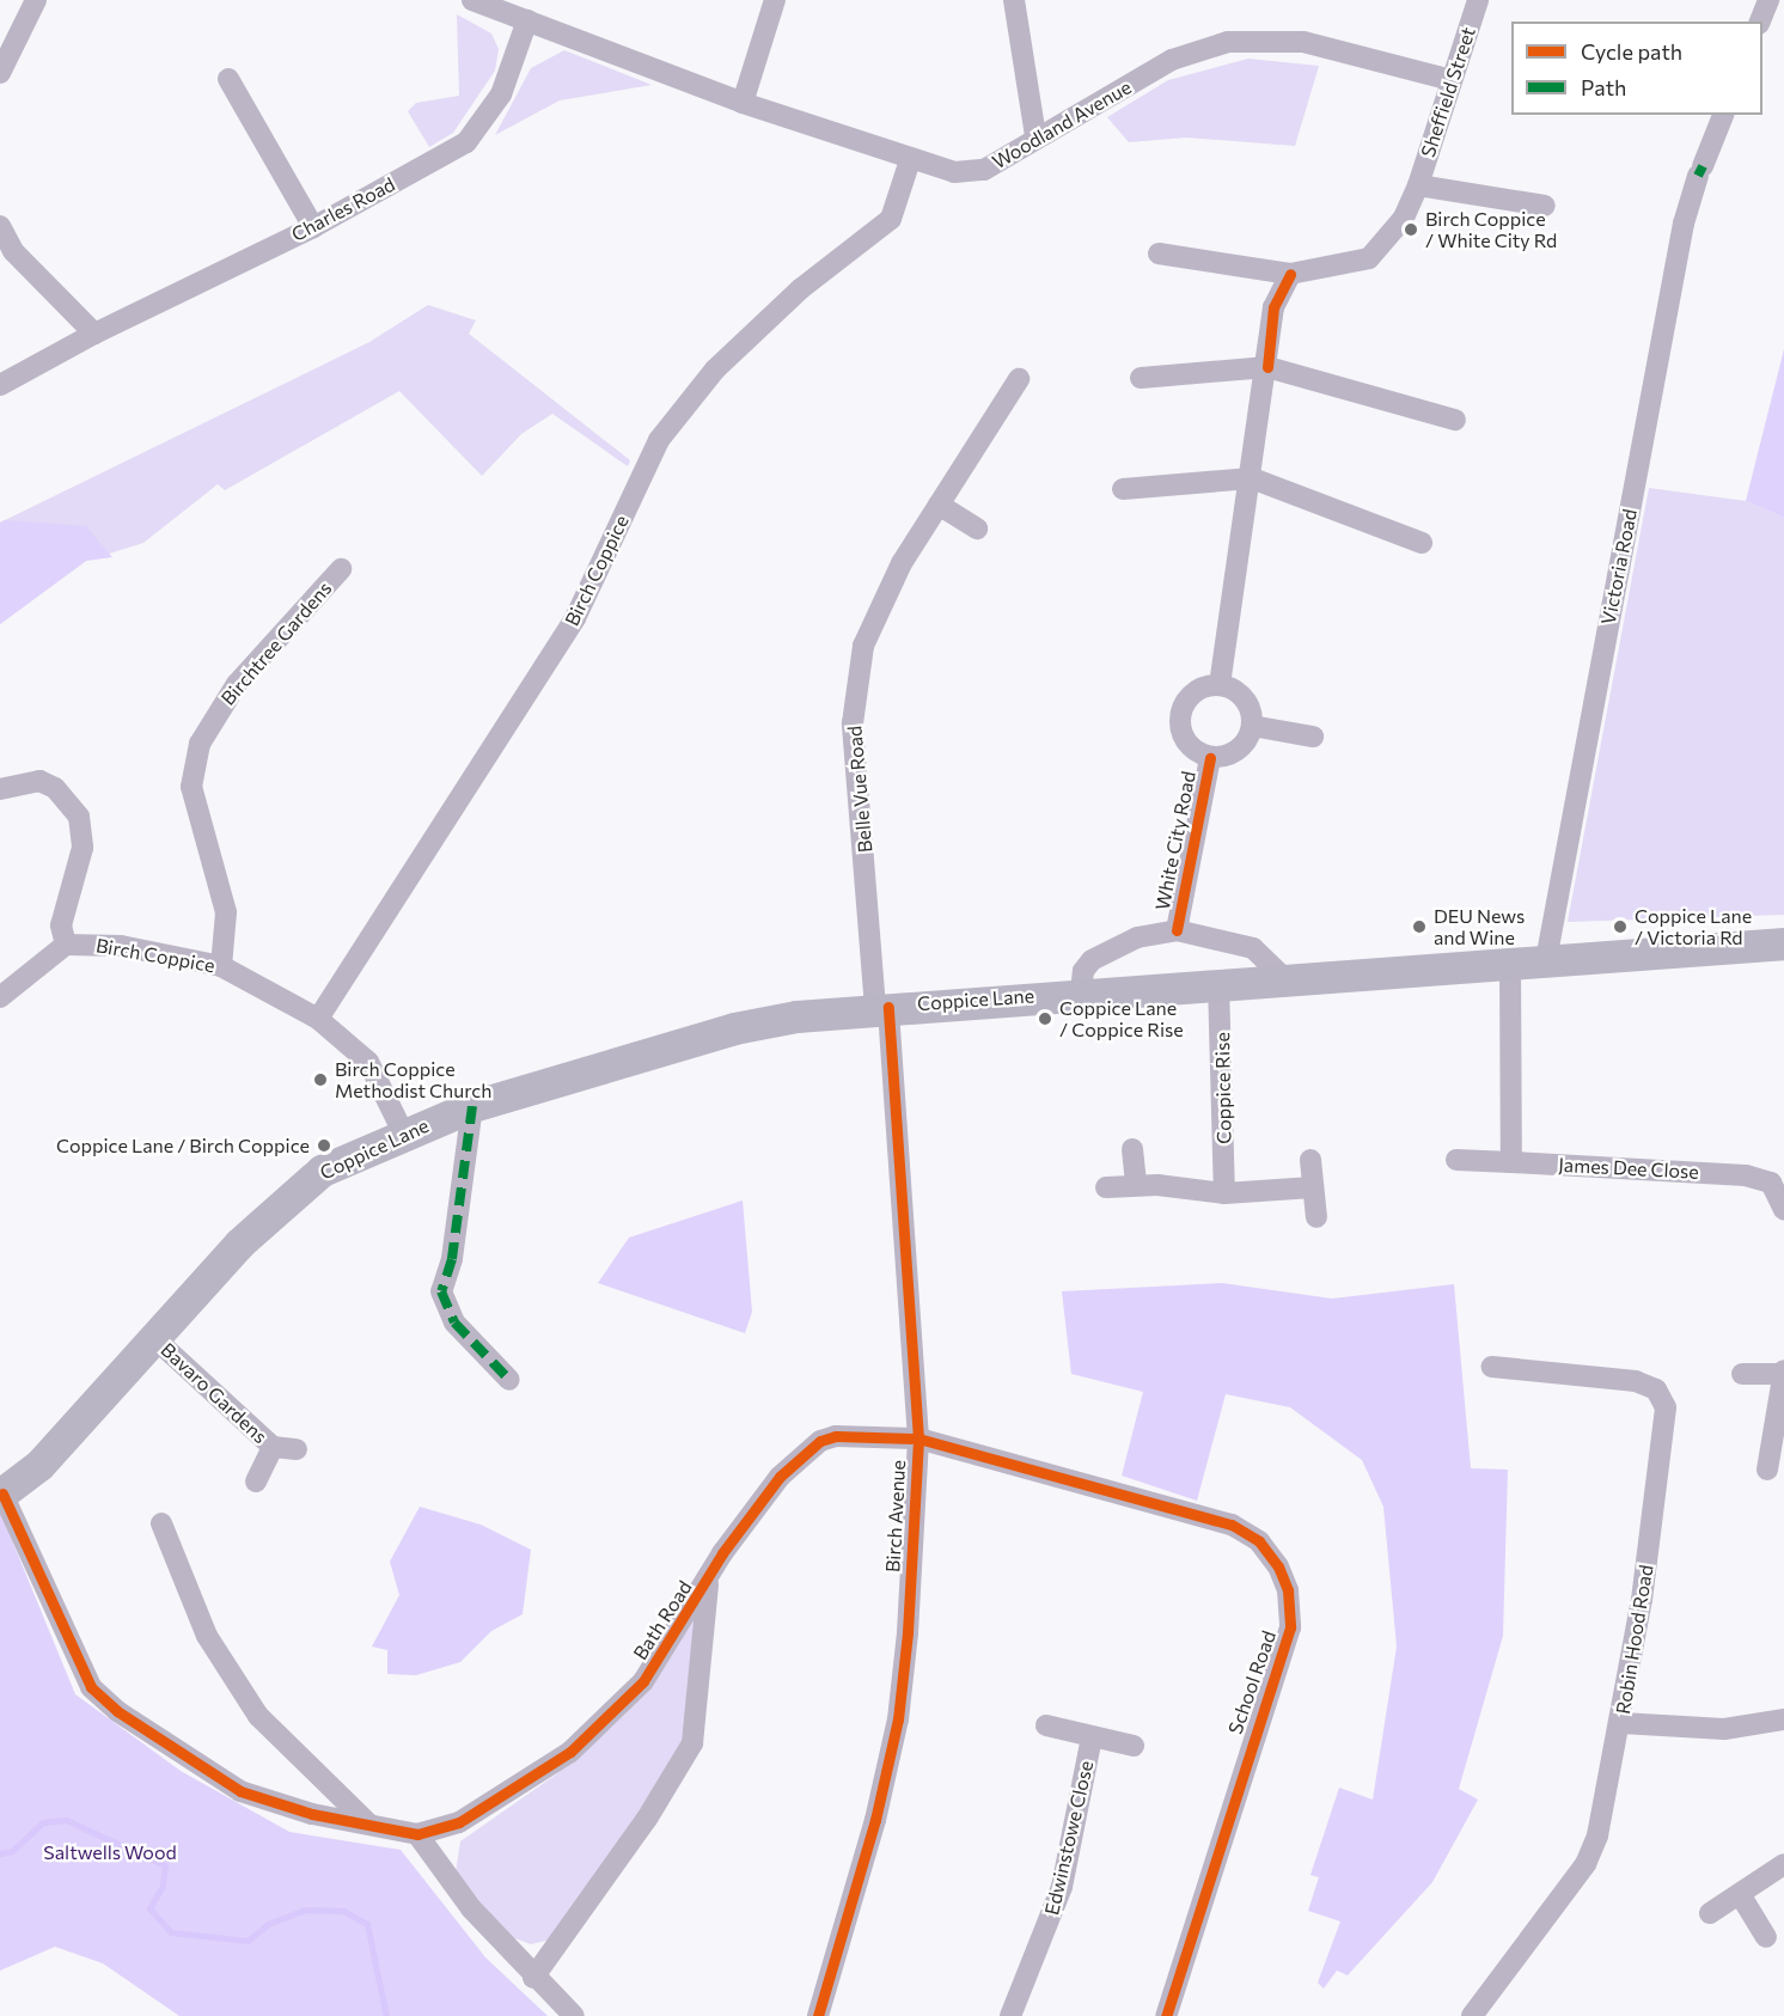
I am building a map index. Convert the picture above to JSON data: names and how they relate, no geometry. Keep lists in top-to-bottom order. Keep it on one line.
{"streets":{"street":["Sheffield Street","Woodland Avenue","Charles Road","Victoria Road","Birch Coppice","Birchtree Gardens","Belle Vue Road","White City Road","Coppice Lane","Coppice Rise","James Dee Close","Bavaro Gardens","Birch Avenue","Bath Road","Robin Hood Road","School Road","Edwinstowe Close"]},"crossings":[["Sheffield Street","Woodland Avenue"],["Woodland Avenue","Charles Road"],["Woodland Avenue","Birch Coppice"],["Victoria Road","Coppice Lane"],["Birch Coppice","Birchtree Gardens"],["Birch Coppice","Coppice Lane"],["Belle Vue Road","Coppice Lane"],["Belle Vue Road","Birch Avenue"],["Coppice Lane","Coppice Rise"],["Coppice Lane","Bavaro Gardens"],["Coppice Lane","Birch Avenue"],["Birch Avenue","Bath Road"],["Birch Avenue","School Road"],["Bath Road","School Road"]],"parks":["Saltwells Wood"],"places":["Birch Coppice / White City Rd","DEU News and Wine","Coppice Lane / Victoria Rd","Coppice Lane / Coppice Rise","Birch Coppice Methodist Church","Coppice Lane / Birch Coppice"],"legend":["Cycle path","Path"]}
